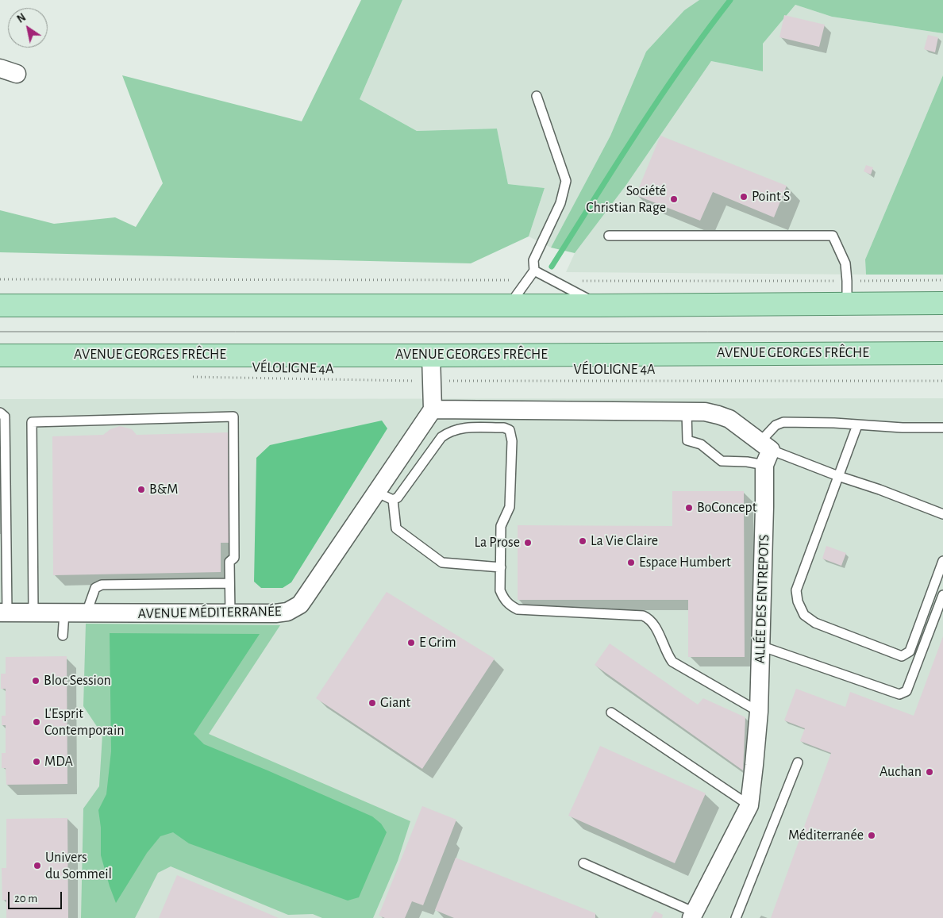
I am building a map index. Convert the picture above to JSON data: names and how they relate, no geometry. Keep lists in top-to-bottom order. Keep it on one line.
{"streets":{"main road":["AVENUE GEORGES FRÊCHE"],"street":["ALLÉE DES ENTREPOTS","AVENUE MÉDITERRANÉE"],"path":["VÉLOLIGNE 4A"]},"places":["Point S","Société Christian Rage","B&M","BoConcept","La Vie Claire","La Prose","Espace Humbert","E Grim","Bloc Session","Giant","L'Esprit Contemporain","MDA","Auchan","Méditerranée","Univers du Sommeil"],"scale_bar":"20 m","north":"top left"}
